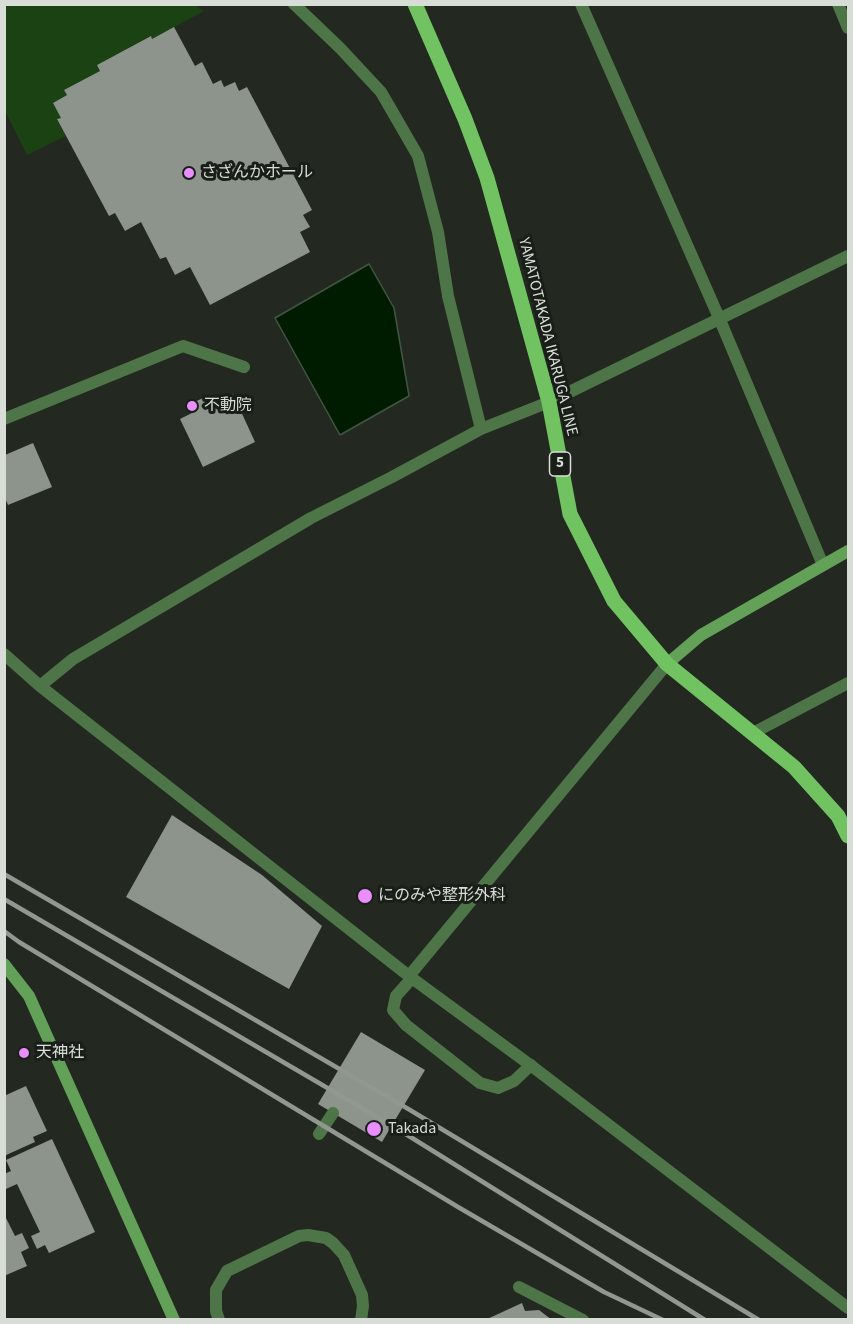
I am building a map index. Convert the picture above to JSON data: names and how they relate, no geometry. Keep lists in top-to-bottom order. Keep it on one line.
{"streets":{"main road":["YAMATOTAKADA IKARUGA LINE","5"]},"places":["さざんかホール","不動院","にのみや整形外科","天神社","Takada"]}
